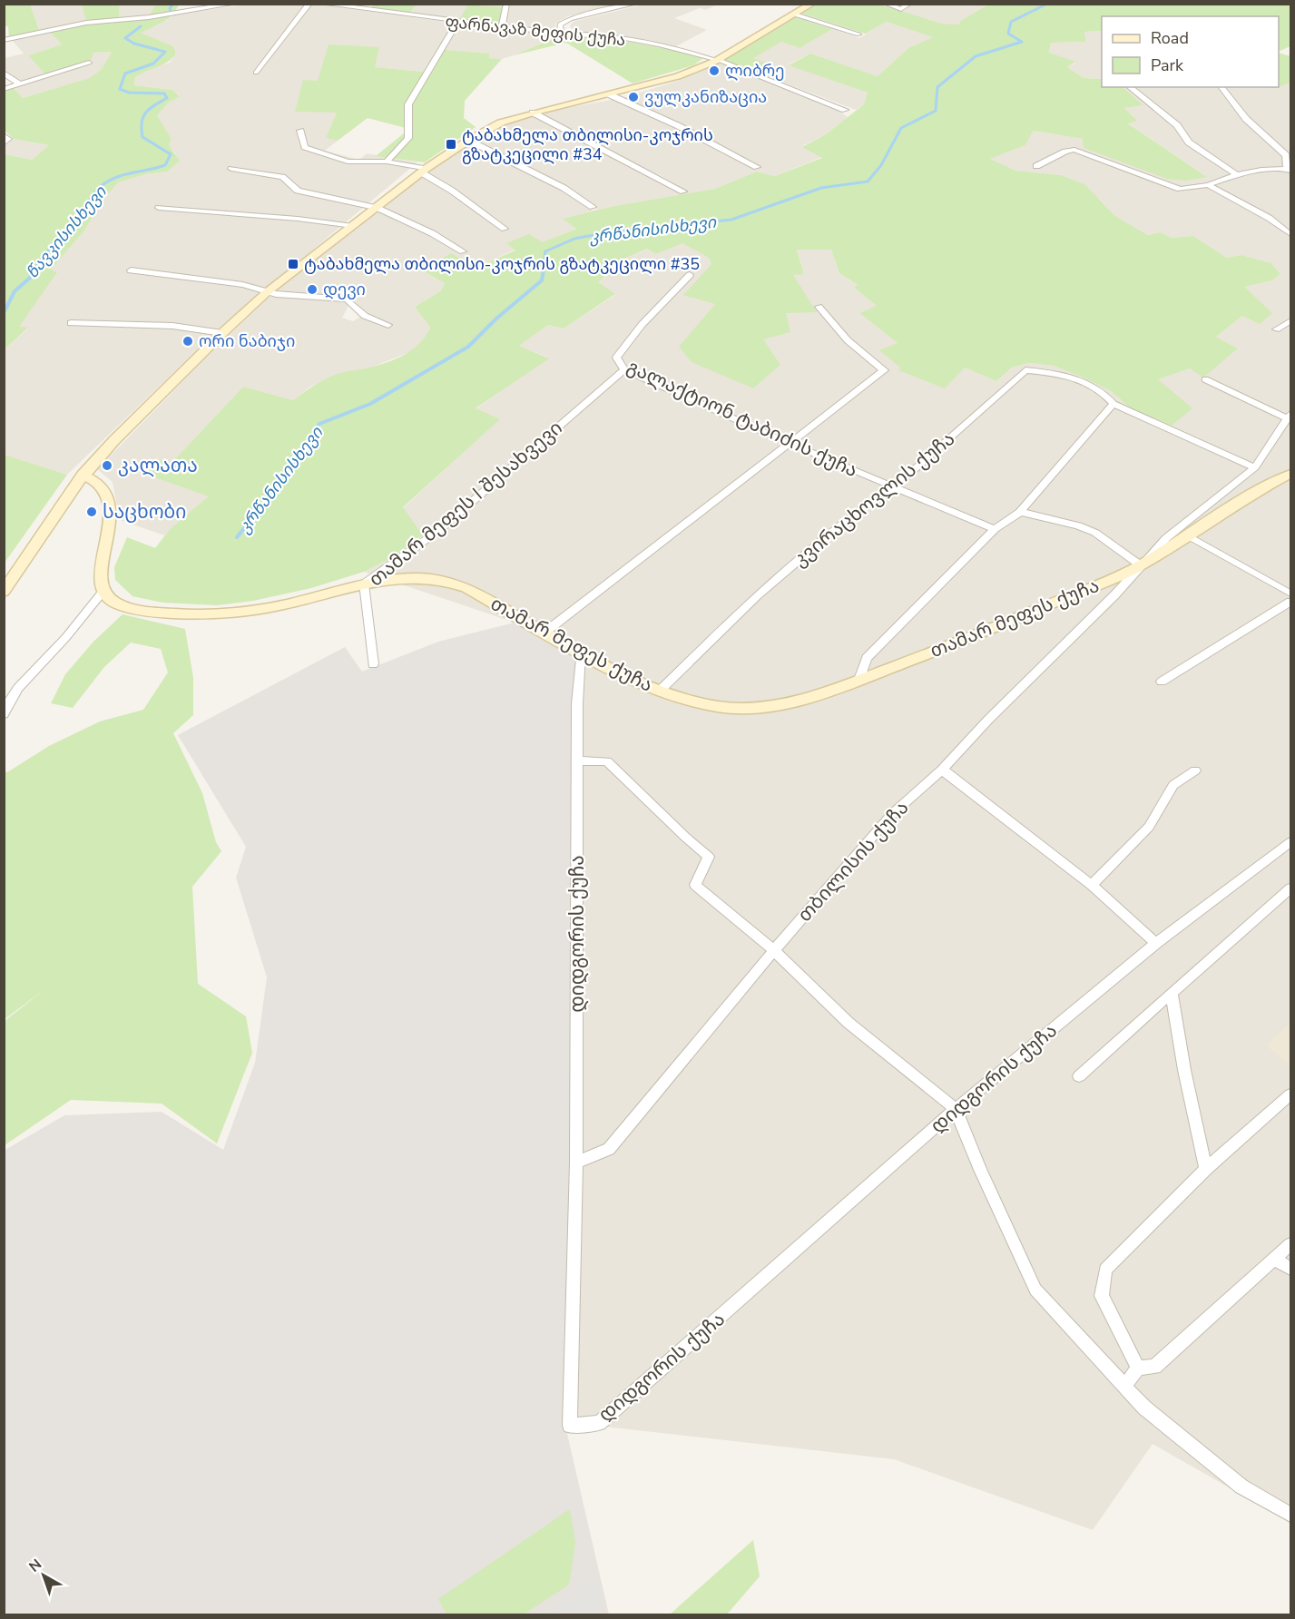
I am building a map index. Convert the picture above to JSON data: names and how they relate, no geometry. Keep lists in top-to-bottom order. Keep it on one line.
{"streets":{"main road":["თამარ მეფეს ქუჩა"],"street":["ფარნავაზ მეფის ქუჩა","გალაქტიონ ტაბიძის ქუჩა","კვირაცხოვლის ქუჩა","თამარ მეფეს I შესახვევი","თბილისის ქუჩა","დიდგორის ქუჩა"]},"crossings":[["გალაქტიონ ტაბიძის ქუჩა","კვირაცხოვლის ქუჩა"],["გალაქტიონ ტაბიძის ქუჩა","თამარ მეფეს I შესახვევი"],["კვირაცხოვლის ქუჩა","თამარ მეფეს ქუჩა"],["კვირაცხოვლის ქუჩა","თბილისის ქუჩა"],["თამარ მეფეს I შესახვევი","თამარ მეფეს ქუჩა"],["თამარ მეფეს ქუჩა","თბილისის ქუჩა"],["თამარ მეფეს ქუჩა","დიდგორის ქუჩა"],["თბილისის ქუჩა","დიდგორის ქუჩა"]],"water":["კრწანისისხევი","წავკისისხევი"],"places":{"other":["ლიბრე","ვულკანიზაცია","დევი","ორი ნაბიჯი","კალათა","საცხობი"],"transit":["ტაბახმელა თბილისი-კოჯრის გზატკეცილი #34","ტაბახმელა თბილისი-კოჯრის გზატკეცილი #35"]},"legend":["Road","Park"],"north":"top left"}
